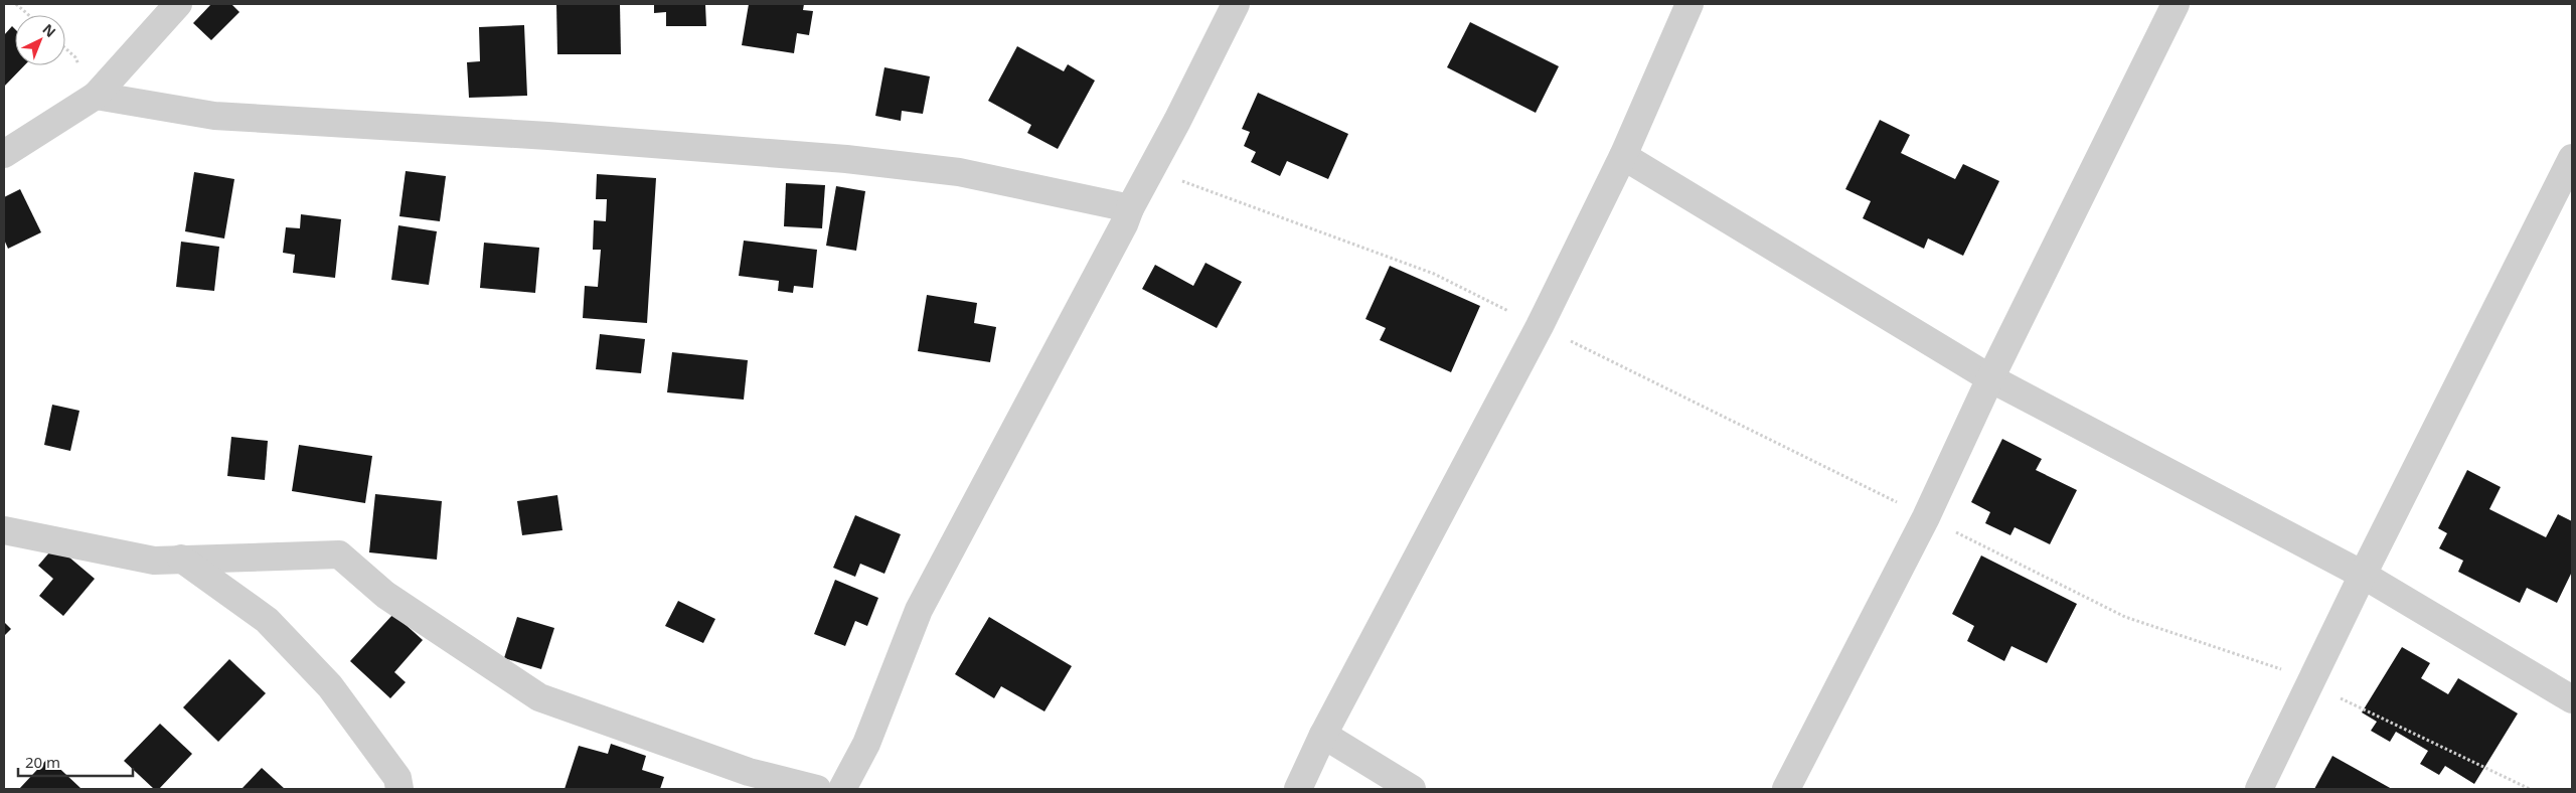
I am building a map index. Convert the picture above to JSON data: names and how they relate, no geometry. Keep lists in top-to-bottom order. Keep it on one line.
{"scale_bar":"20 m","north":"top right"}
